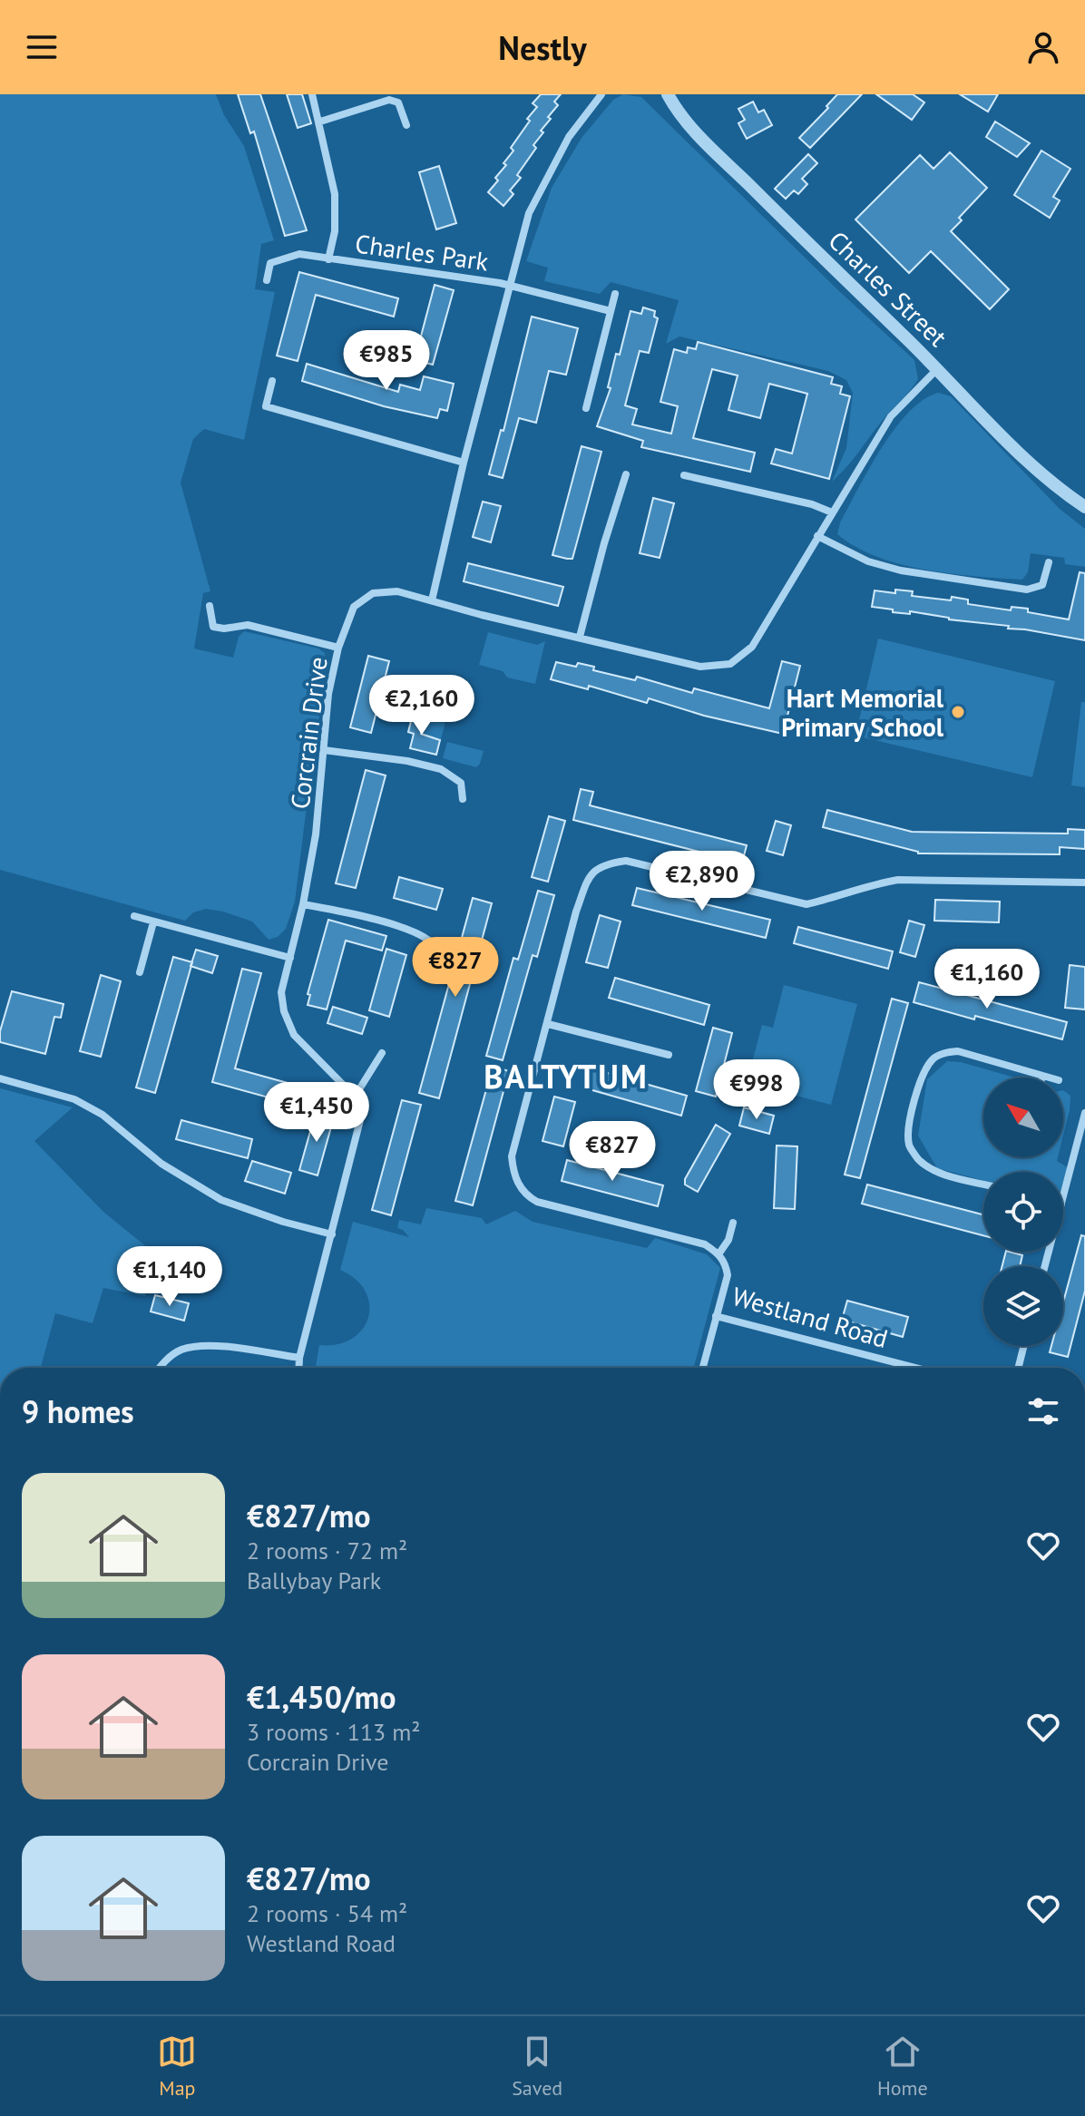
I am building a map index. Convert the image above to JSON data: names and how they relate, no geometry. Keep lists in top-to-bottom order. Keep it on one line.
{"streets":{"street":["Charles Park","Charles Street","Corcrain Drive","Westland Road"]},"crossings":[["Charles Street","Corcrain Drive"]],"districts":["BALTYTUM"],"places":["Hart Memorial Primary School"],"north":"top left","page":{"header":"Nestly","price":["€985","€2,160","€2,890","€827","€1,160","€998","€1,450","€827","€1,140"],"heading":"9 homes","list":[{"name":"€827/mo","note":"2 rooms · 72 m² · Ballybay Park"},{"name":"€1,450/mo","note":"3 rooms · 113 m² · Corcrain Drive"},{"name":"€827/mo","note":"2 rooms · 54 m² · Westland Road"}],"tabs":["Map","Saved","Home"]}}
